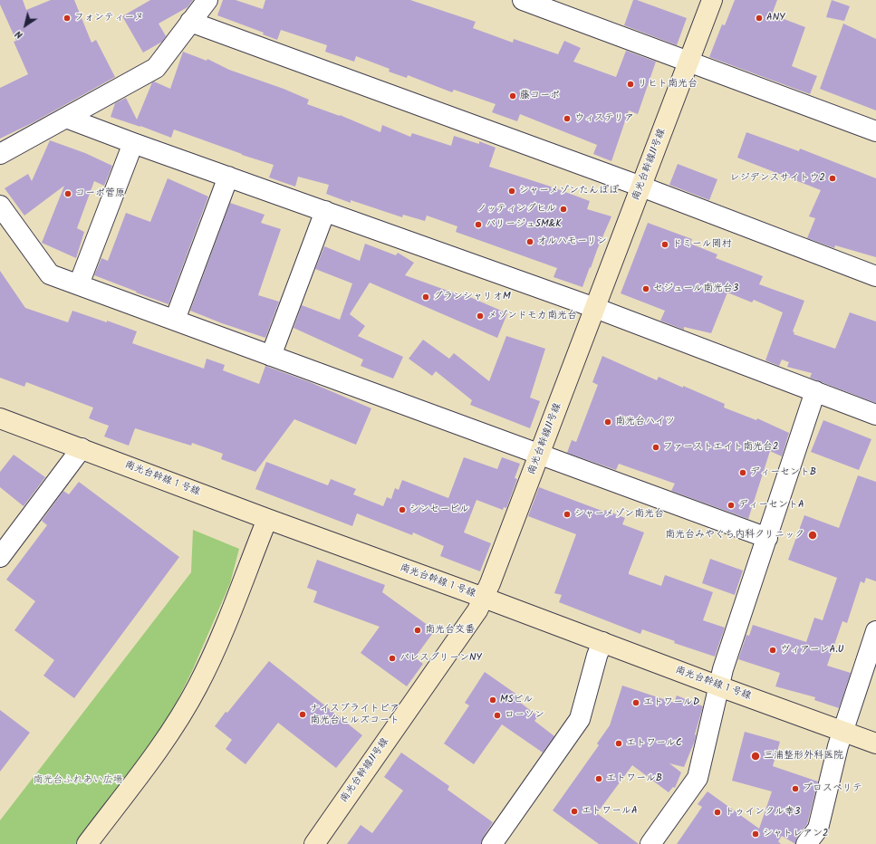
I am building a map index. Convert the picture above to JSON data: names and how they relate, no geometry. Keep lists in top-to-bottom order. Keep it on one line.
{"streets":{"street":["南光台幹線11号線","南光台幹線１号線"]},"crossings":[["南光台幹線11号線","南光台幹線１号線"]],"parks":["南光台ふれあい広場"],"places":["フォンティーヌ","ANY","リヒト南光台","藤コーポ","ウィステリア","レジデンスサイトウ2","シャーメゾンたんぽぽ","コーポ菅原","ノッティングヒル","バリージュ5M&K","オルハモーリン","ドミール岡村","セジュール南光台3","グランシャリオM","メゾンドモカ南光台","南光台ハイツ","ファーストエイト南光台2","ディーセントB","ディーセントA","シンセービル","シャーメゾン南光台","南光台みやぐち内科クリニック","南光台交番","ヴィアーレA.U","パレスグリーンNY","MSビル","エトワールD","ナイスブライトピア 南光台ヒルズコート","ローソン","エトワールC","三浦整形外科医院","エトワールB","プロスペリテ","エトワールA","トゥインクル幸3","シャトレアン2"],"north":"bottom left"}
